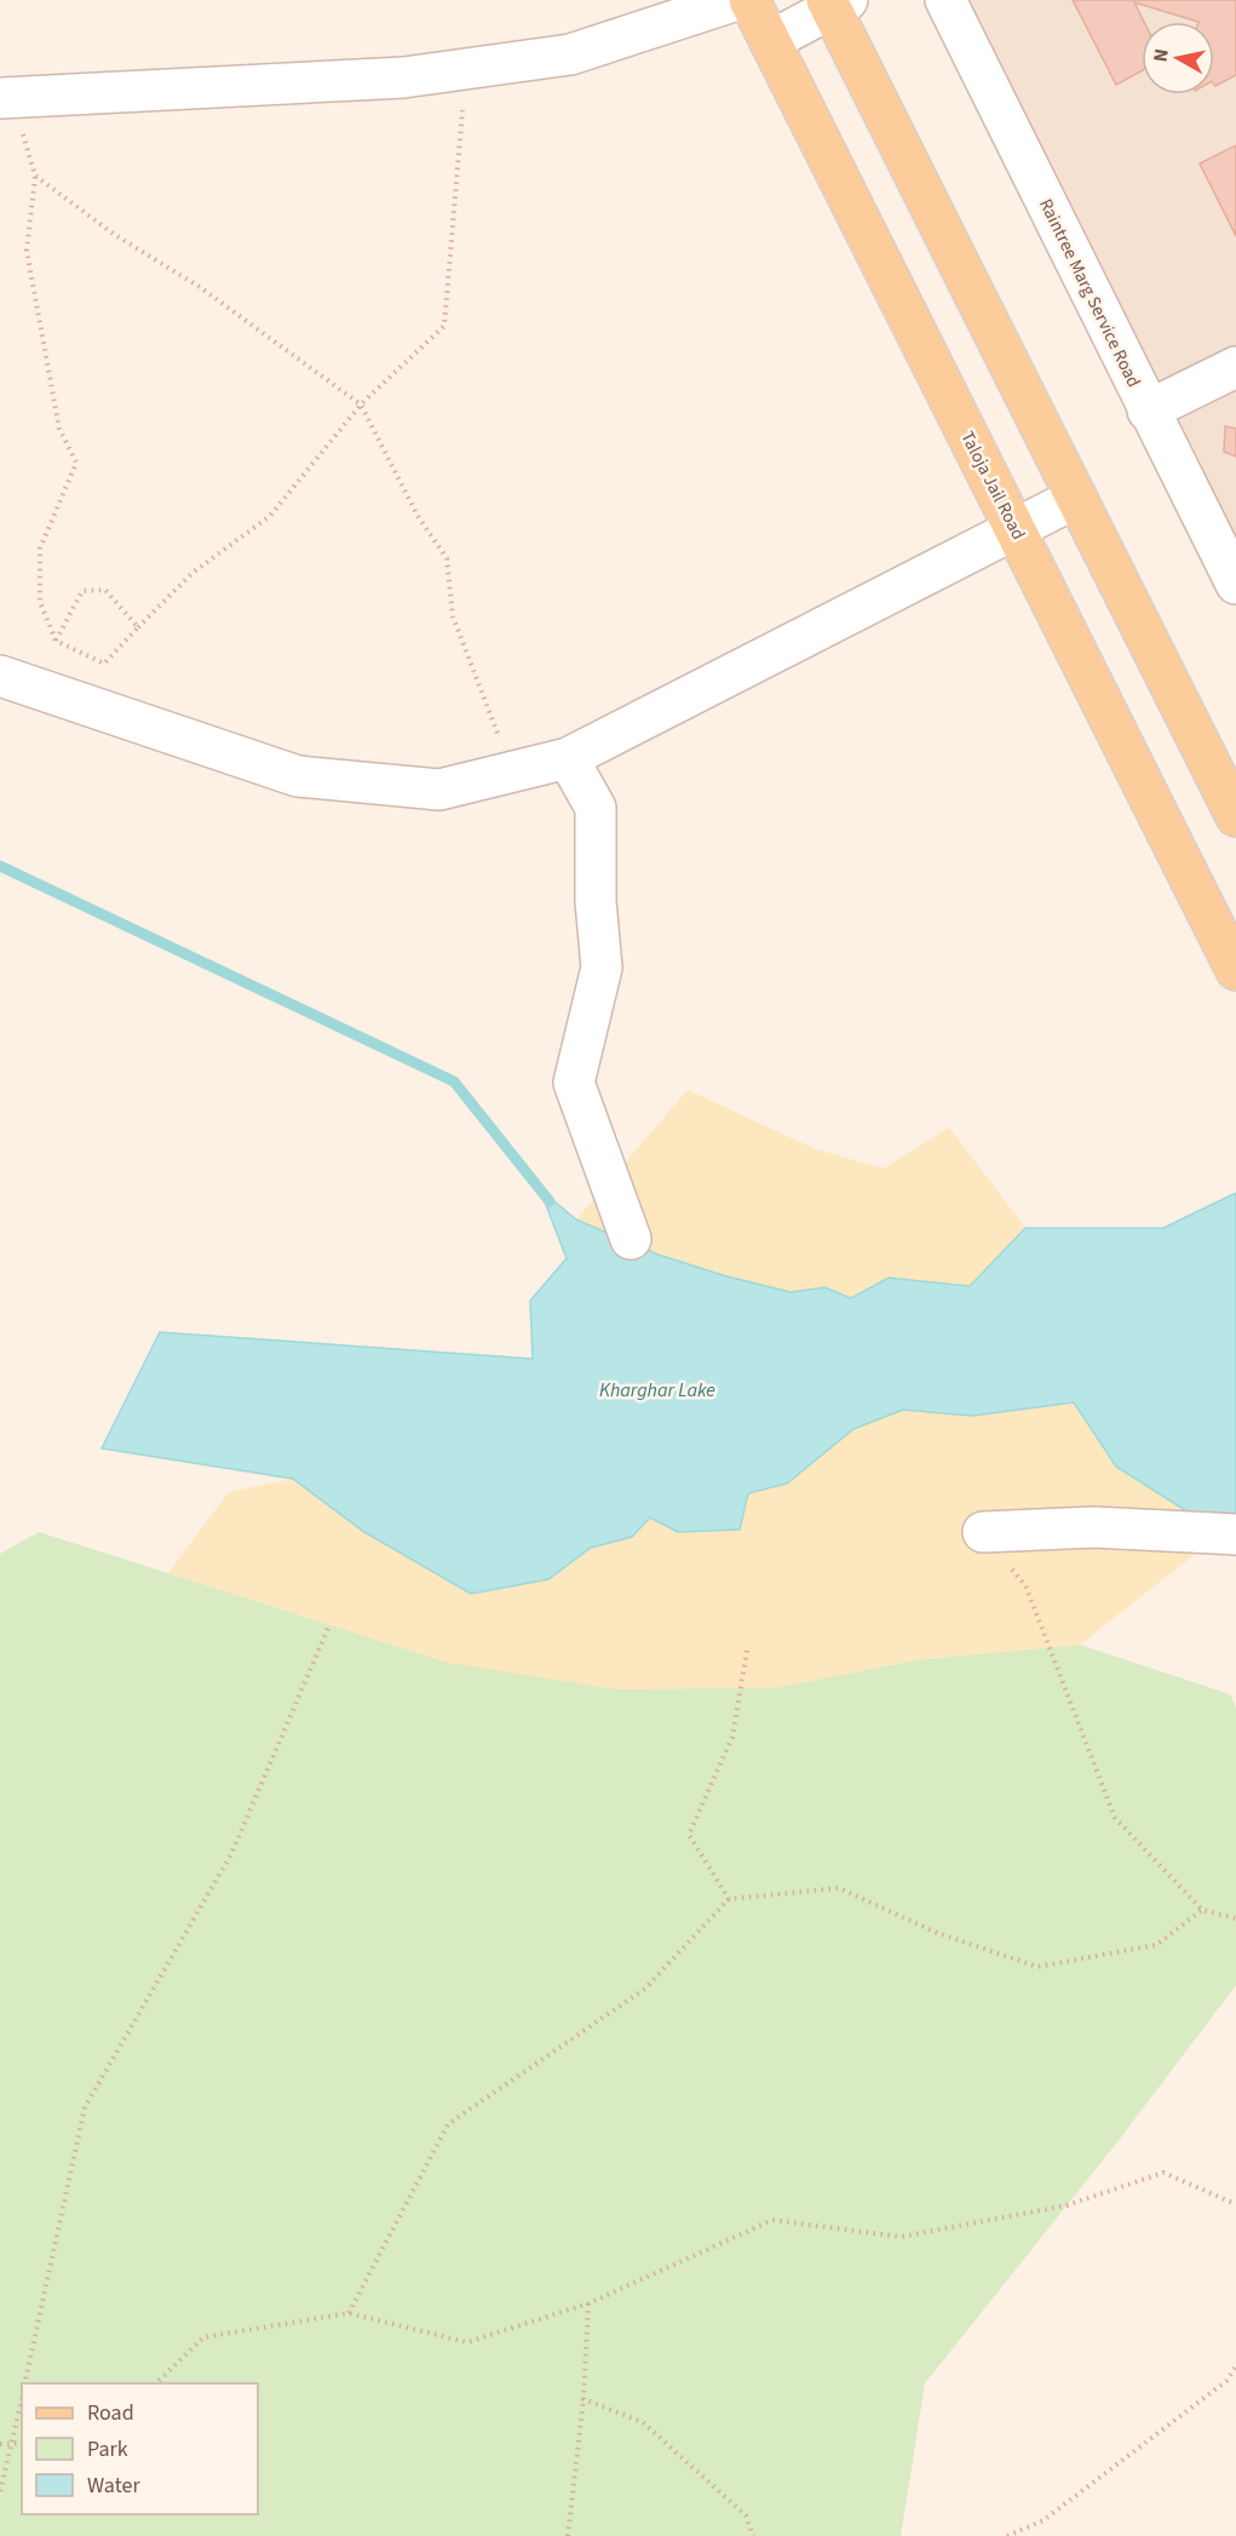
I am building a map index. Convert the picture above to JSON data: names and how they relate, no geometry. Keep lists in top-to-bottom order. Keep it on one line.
{"streets":{"main road":["Taloja Jail Road"],"street":["Raintree Marg Service Road"]},"water":["Kharghar Lake"],"legend":["Road","Park","Water"],"north":"left"}
